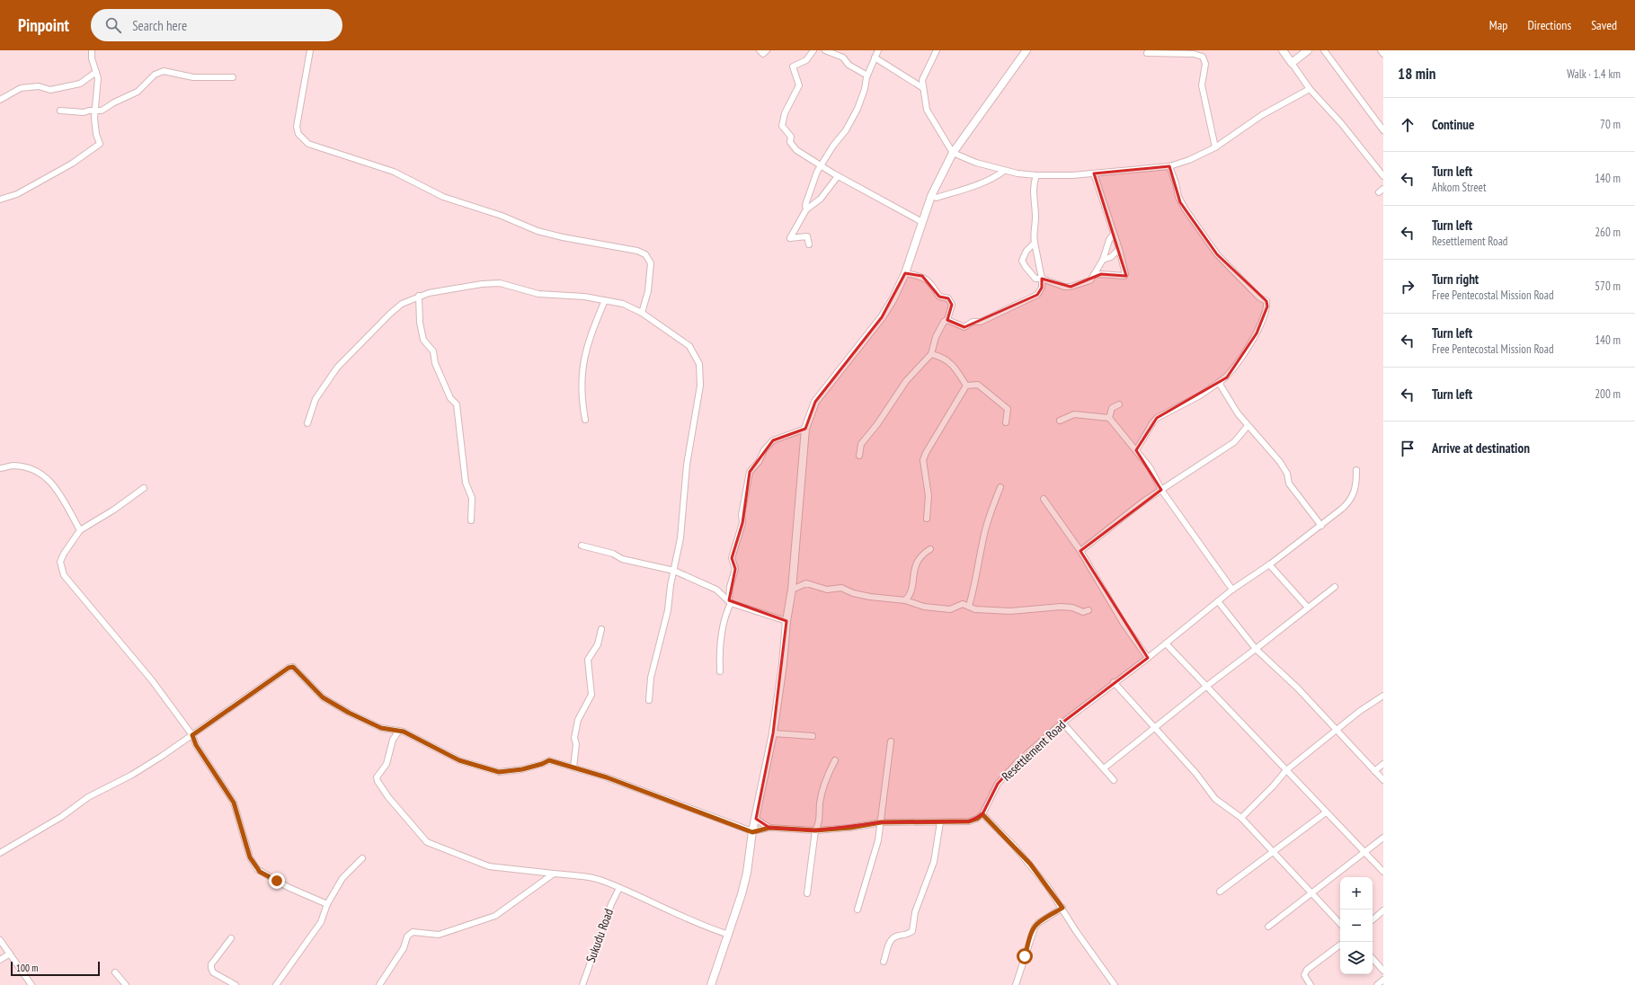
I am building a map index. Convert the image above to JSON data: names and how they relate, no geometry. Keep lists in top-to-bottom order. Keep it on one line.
{"streets":{"street":["Resettlement Road","Sukudu Road"]},"scale_bar":"100 m","page":{"header":"Pinpoint","search":"Search here","nav":["Map","Directions","Saved"],"heading":["18 min","Walk · 1.4 km"],"list":[["Continue","70 m"],["Turn left","Ahkom Street","140 m"],["Turn left","Resettlement Road","260 m"],["Turn right","Free Pentecostal Mission Road","570 m"],["Turn left","Free Pentecostal Mission Road","140 m"],["Turn left","200 m"],"Arrive at destination"],"map_buttons":["+","−"],"scale":"100 m"}}
